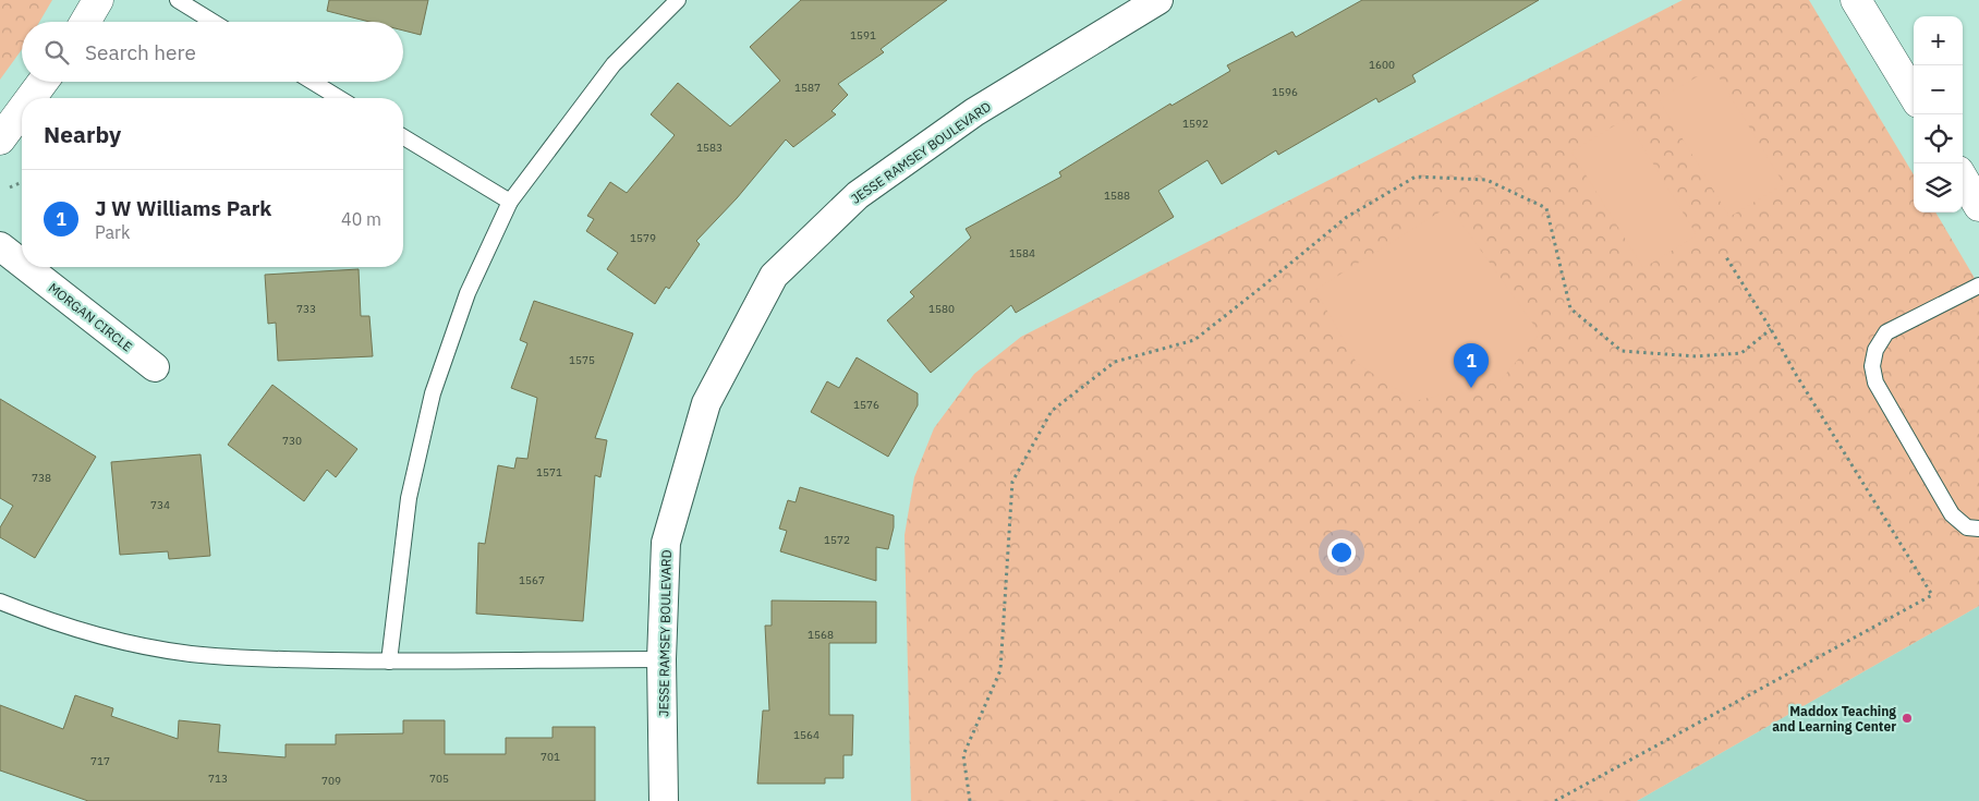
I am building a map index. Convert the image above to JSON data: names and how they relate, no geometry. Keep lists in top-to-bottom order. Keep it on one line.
{"streets":{"street":["JESSE RAMSEY BOULEVARD","MORGAN CIRCLE"]},"places":["Maddox Teaching and Learning Center"],"house_numbers":["1591","1600","1587","1596","1592","1583","1588","1579","1584","733","1580","1575","1576","730","1571","738","734","1572","1567","1568","1564","701","717","713","705","709"],"page":{"map_buttons":["+","−"],"search":"Search here","heading":"Nearby","list":[{"mark":"1","name":"J W Williams Park","note":"Park","value":"40 m"}],"pins":"1"}}
